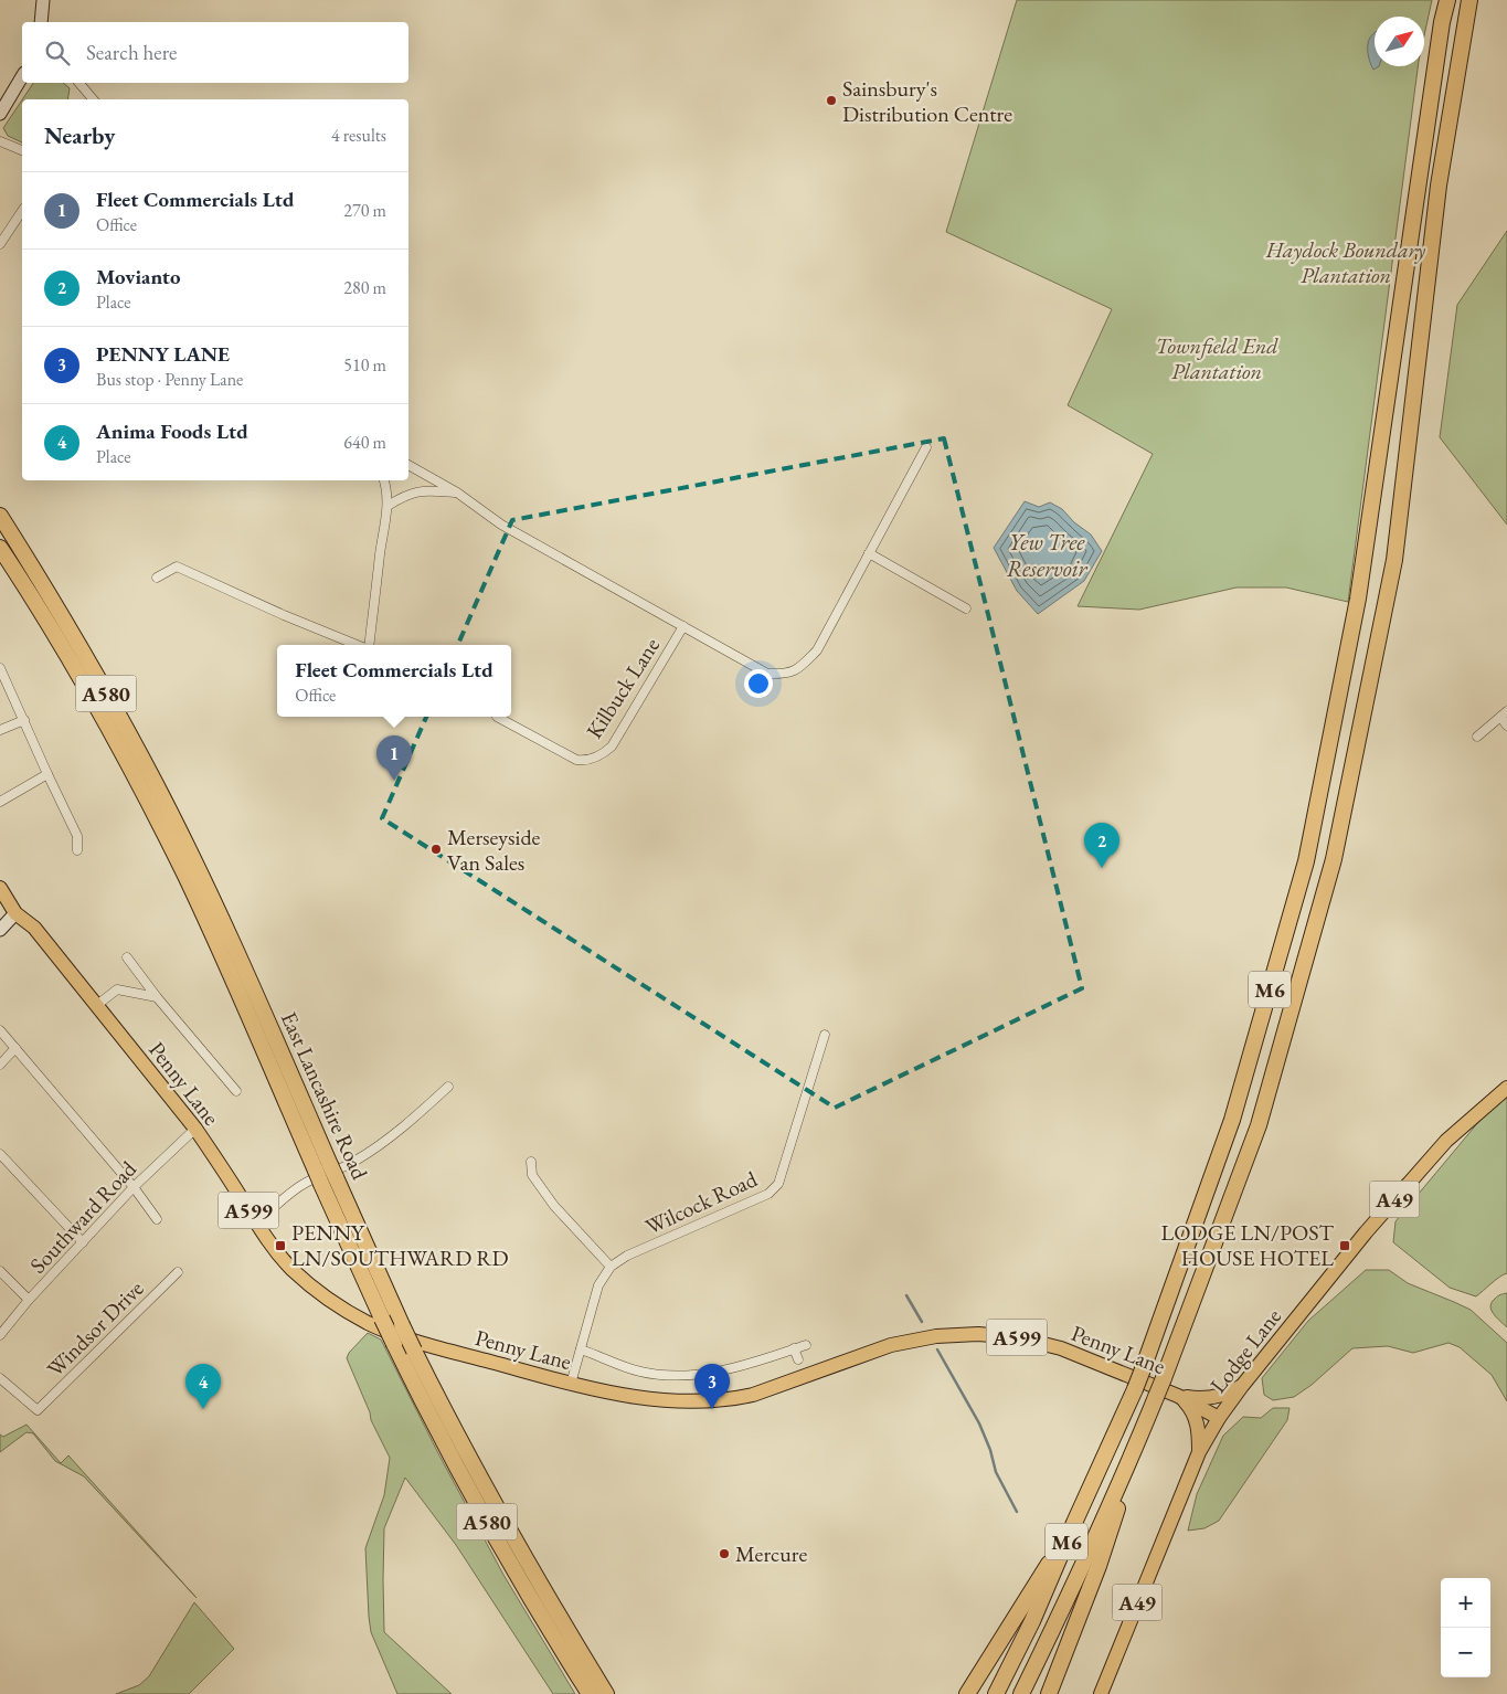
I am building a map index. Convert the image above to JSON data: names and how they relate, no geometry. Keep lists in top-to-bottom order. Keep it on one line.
{"streets":{"highway":["A580","M6","East Lancashire Road"],"main road":["Penny Lane","A49","A599","Lodge Lane"],"street":["Kilbuck Lane","Wilcock Road","Southward Road","Windsor Drive"]},"crossings":[["Penny Lane","Wilcock Road"],["Penny Lane","A599"],["Penny Lane","Southward Road"],["Penny Lane","Lodge Lane"],["A599","Lodge Lane"]],"water":["Yew Tree Reservoir"],"parks":["Haydock Boundary Plantation","Townfield End Plantation"],"places":{"other":["Sainsbury's Distribution Centre","Merseyside Van Sales","Mercure"],"transit":["PENNY LN/SOUTHWARD RD","LODGE LN/POST HOUSE HOTEL"]},"north":"top right","page":{"search":"Search here","heading":["Nearby","4 results"],"list":[{"mark":"1","name":"Fleet Commercials Ltd","note":"Office","value":"270 m"},{"mark":"2","name":"Movianto","note":"Place","value":"280 m"},{"mark":"3","name":"PENNY LANE","note":"Bus stop · Penny Lane","value":"510 m"},{"mark":"4","name":"Anima Foods Ltd","note":"Place","value":"640 m"}],"popup":["Fleet Commercials Ltd","Office"],"pins":["1","2","3","4"],"map_buttons":["+","−"]}}
